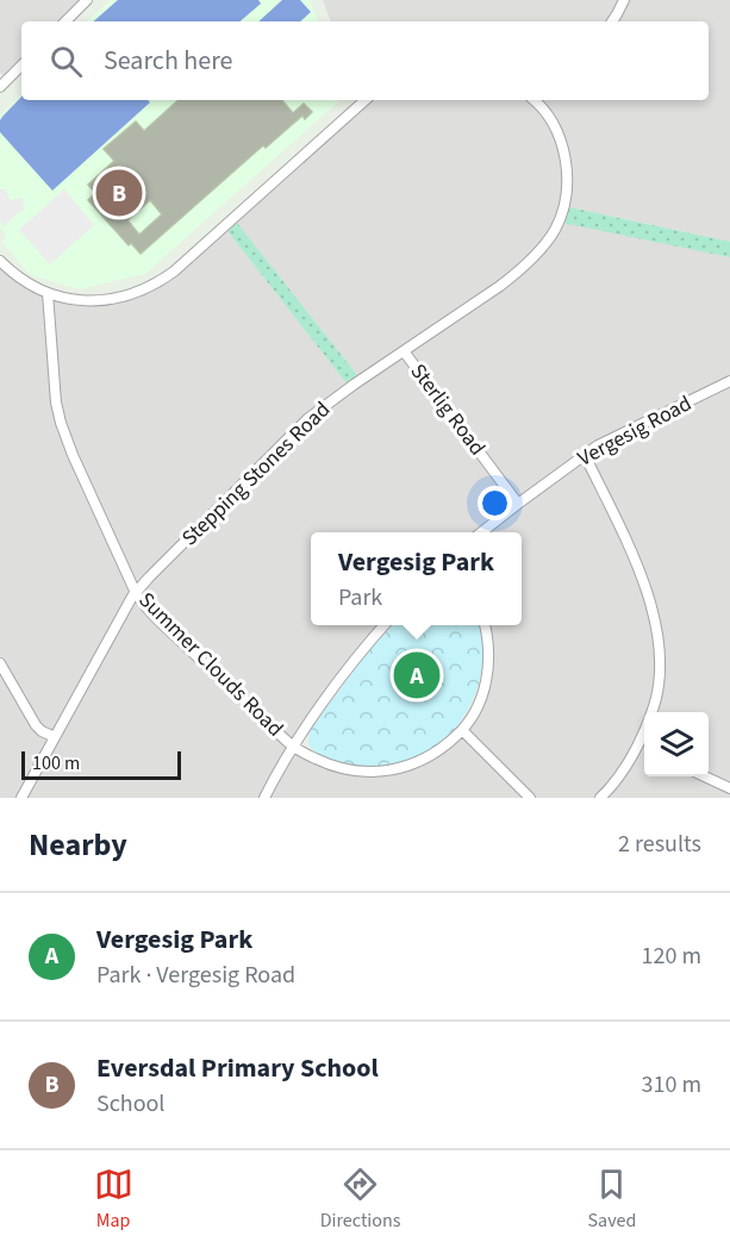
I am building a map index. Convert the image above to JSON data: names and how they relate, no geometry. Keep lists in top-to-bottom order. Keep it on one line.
{"streets":{"street":["Sterlig Road","Vergesig Road","Stepping Stones Road","Summer Clouds Road"]},"crossings":[["Sterlig Road","Vergesig Road"],["Sterlig Road","Stepping Stones Road"],["Stepping Stones Road","Summer Clouds Road"]],"scale_bar":"100 m","page":{"search":"Search here","pins":["B","A"],"popup":["Vergesig Park","Park"],"scale":"100 m","heading":["Nearby","2 results"],"list":[{"mark":"A","name":"Vergesig Park","note":"Park · Vergesig Road","value":"120 m"},{"mark":"B","name":"Eversdal Primary School","note":"School","value":"310 m"}],"nav":["Map","Directions","Saved"]}}
